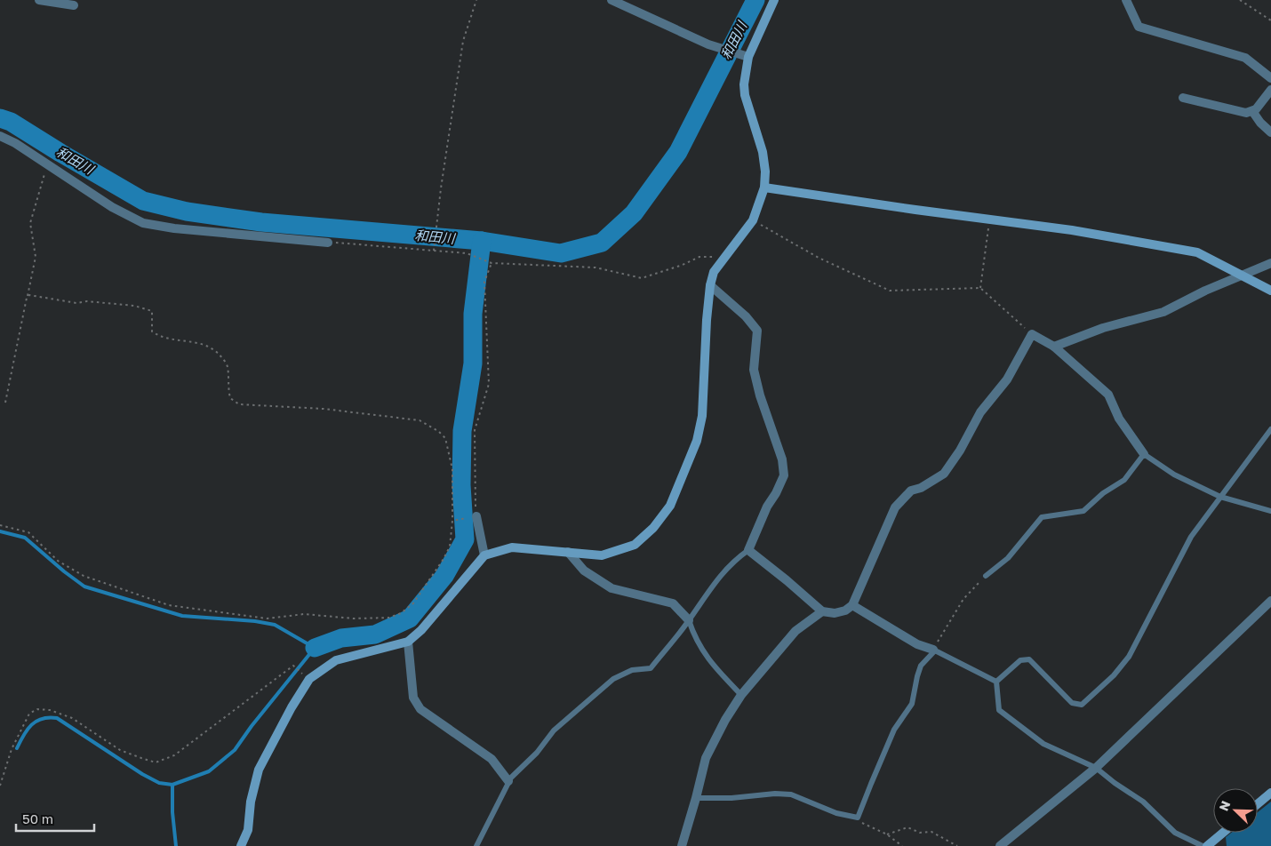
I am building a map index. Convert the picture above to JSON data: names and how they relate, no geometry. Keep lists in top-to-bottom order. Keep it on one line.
{"water":["和田川"],"scale_bar":"50 m","north":"top left"}
